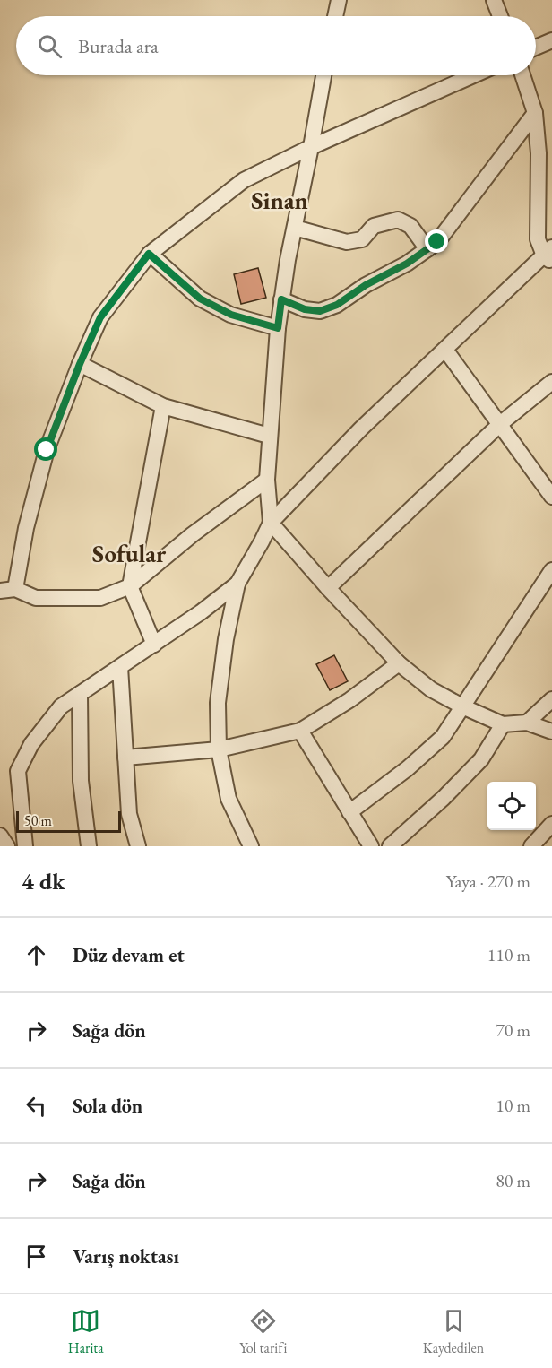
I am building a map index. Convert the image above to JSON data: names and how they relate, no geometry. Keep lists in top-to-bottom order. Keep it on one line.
{"districts":["Sinan","Sofular"],"scale_bar":"50 m","page":{"search":"Burada ara","scale":"50 m","heading":["4 dk","Yaya · 270 m"],"list":[["Düz devam et","110 m"],["Sağa dön","70 m"],["Sola dön","10 m"],["Sağa dön","80 m"],"Varış noktası"],"nav":["Harita","Yol tarifi","Kaydedilen"]}}
